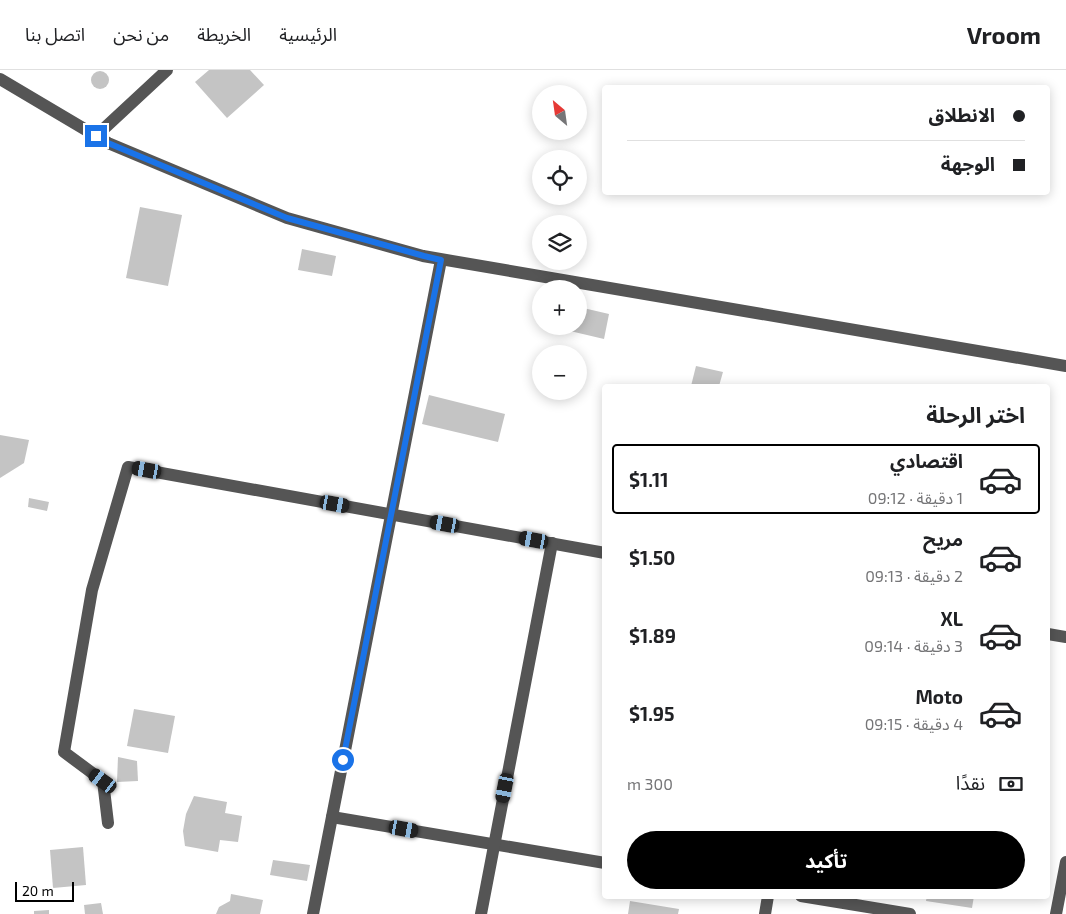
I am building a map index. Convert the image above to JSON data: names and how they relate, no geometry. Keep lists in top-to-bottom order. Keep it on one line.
{"scale_bar":"20 m","north":"top left","page":{"header":"Vroom","nav":["الرئيسية","الخريطة","من نحن","اتصل بنا"],"map_buttons":["+","−"],"banner":["الانطلاق","الوجهة"],"heading":"اختر الرحلة","list":[{"name":"اقتصادي","note":"1 دقيقة · 09:12","value":"$1.11"},{"name":"مريح","note":"2 دقيقة · 09:13","value":"$1.50"},{"name":"XL","note":"3 دقيقة · 09:14","value":"$1.89"},{"name":"Moto","note":"4 دقيقة · 09:15","value":"$1.95"}],"pay":["نقدًا","300 m"],"buttons":"تأكيد","scale":"20 m"}}
